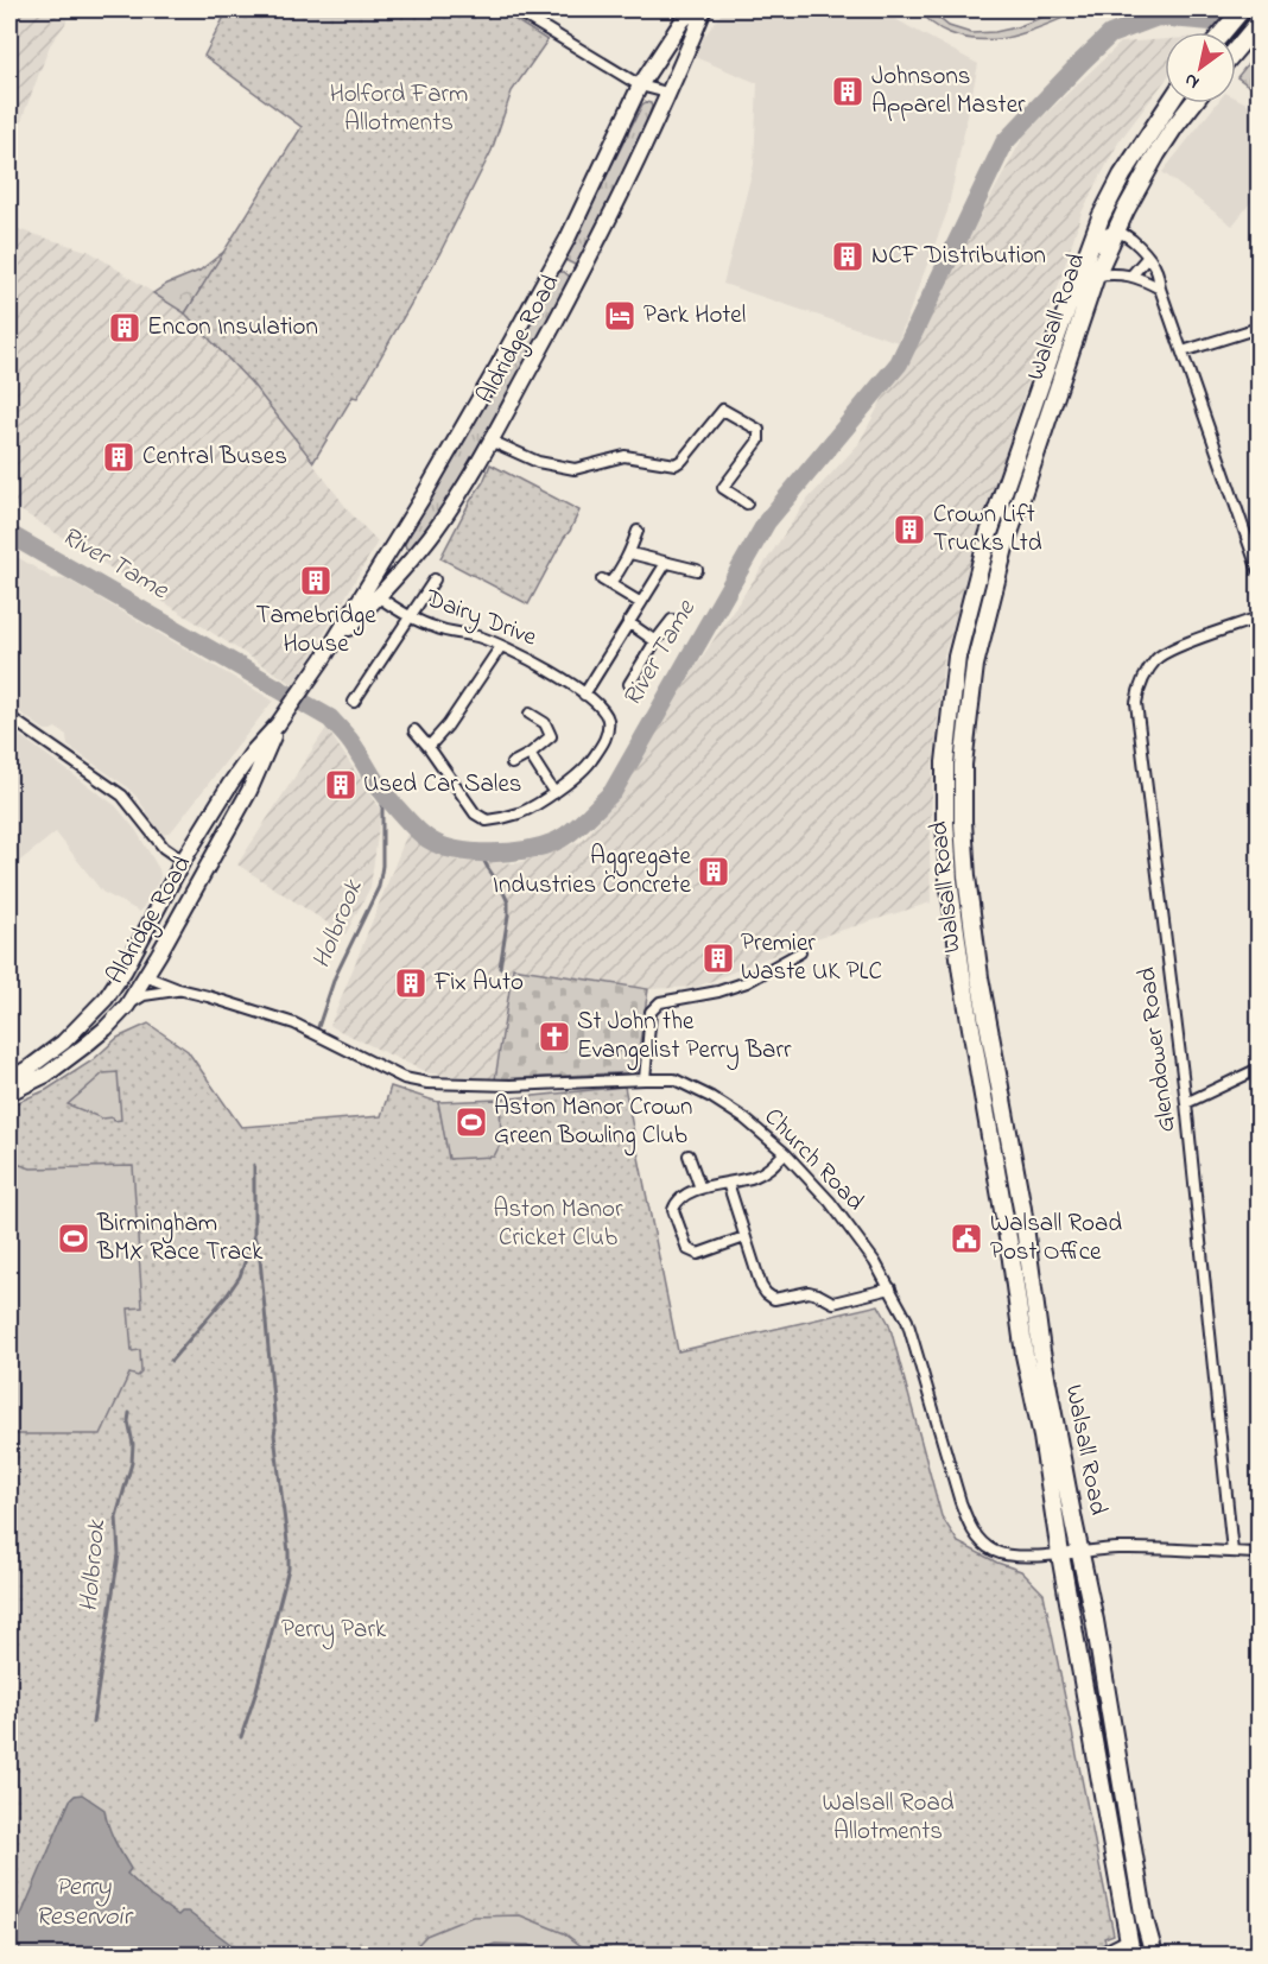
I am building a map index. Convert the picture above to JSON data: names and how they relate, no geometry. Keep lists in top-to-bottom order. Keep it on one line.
{"streets":{"highway":["Walsall Road"],"main road":["Aldridge Road"],"street":["Dairy Drive","Glendower Road","Church Road"]},"crossings":[["Walsall Road","Church Road"],["Aldridge Road","Dairy Drive"],["Aldridge Road","Church Road"]],"water":["River Tame","Holbrook","Perry Reservoir"],"parks":["Holford Farm Allotments","Aston Manor Cricket Club","Perry Park","Walsall Road Allotments"],"places":{"building":["Johnsons Apparel Master","NCF Distribution","Encon Insulation","Central Buses","Crown Lift Trucks Ltd","Tamebridge House","Used Car Sales","Aggregate Industries Concrete","Premier Waste UK PLC","Fix Auto"],"hotel":["Park Hotel"],"church":["St John the Evangelist Perry Barr"],"sports":["Aston Manor Crown Green Bowling Club","Birmingham BMX Race Track"],"public building":["Walsall Road Post Office"]},"north":"bottom left"}
